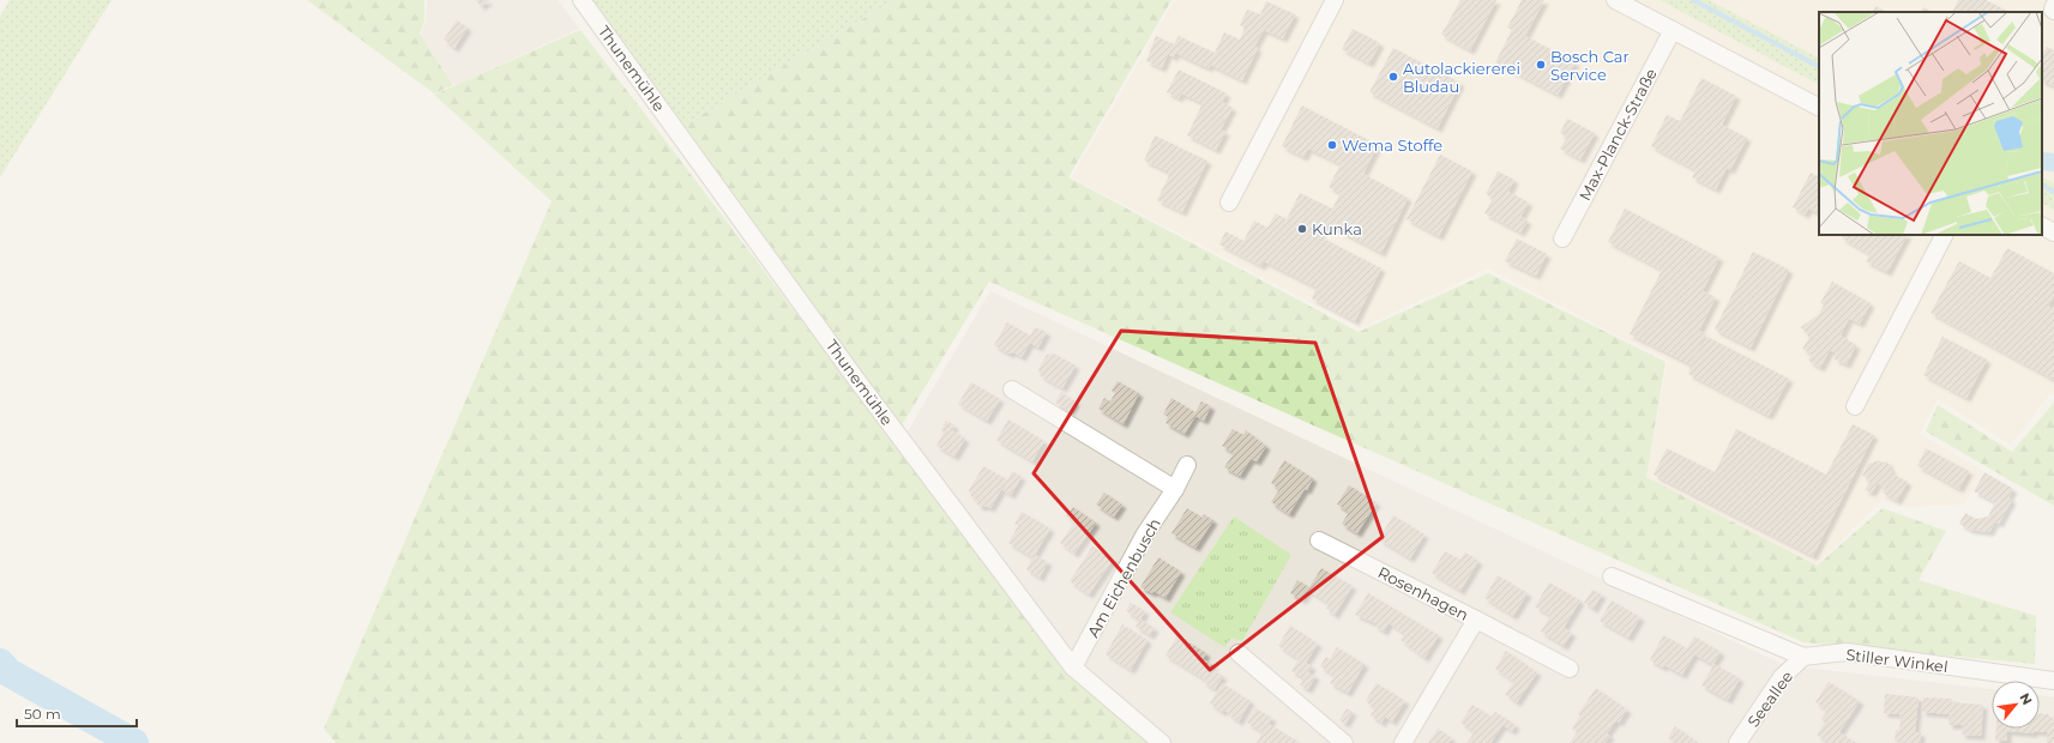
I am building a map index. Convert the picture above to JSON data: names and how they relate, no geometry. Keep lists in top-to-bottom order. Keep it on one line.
{"streets":{"street":["Thunemühle","Max-Planck-Straße","Am Eichenbusch","Rosenhagen","Stiller Winkel","Seeallee"]},"crossings":[["Thunemühle","Am Eichenbusch"],["Stiller Winkel","Seeallee"]],"places":["Bosch Car Service","Autolackiererei Bludau","Wema Stoffe","Kunka"],"scale_bar":"50 m","north":"top right"}
